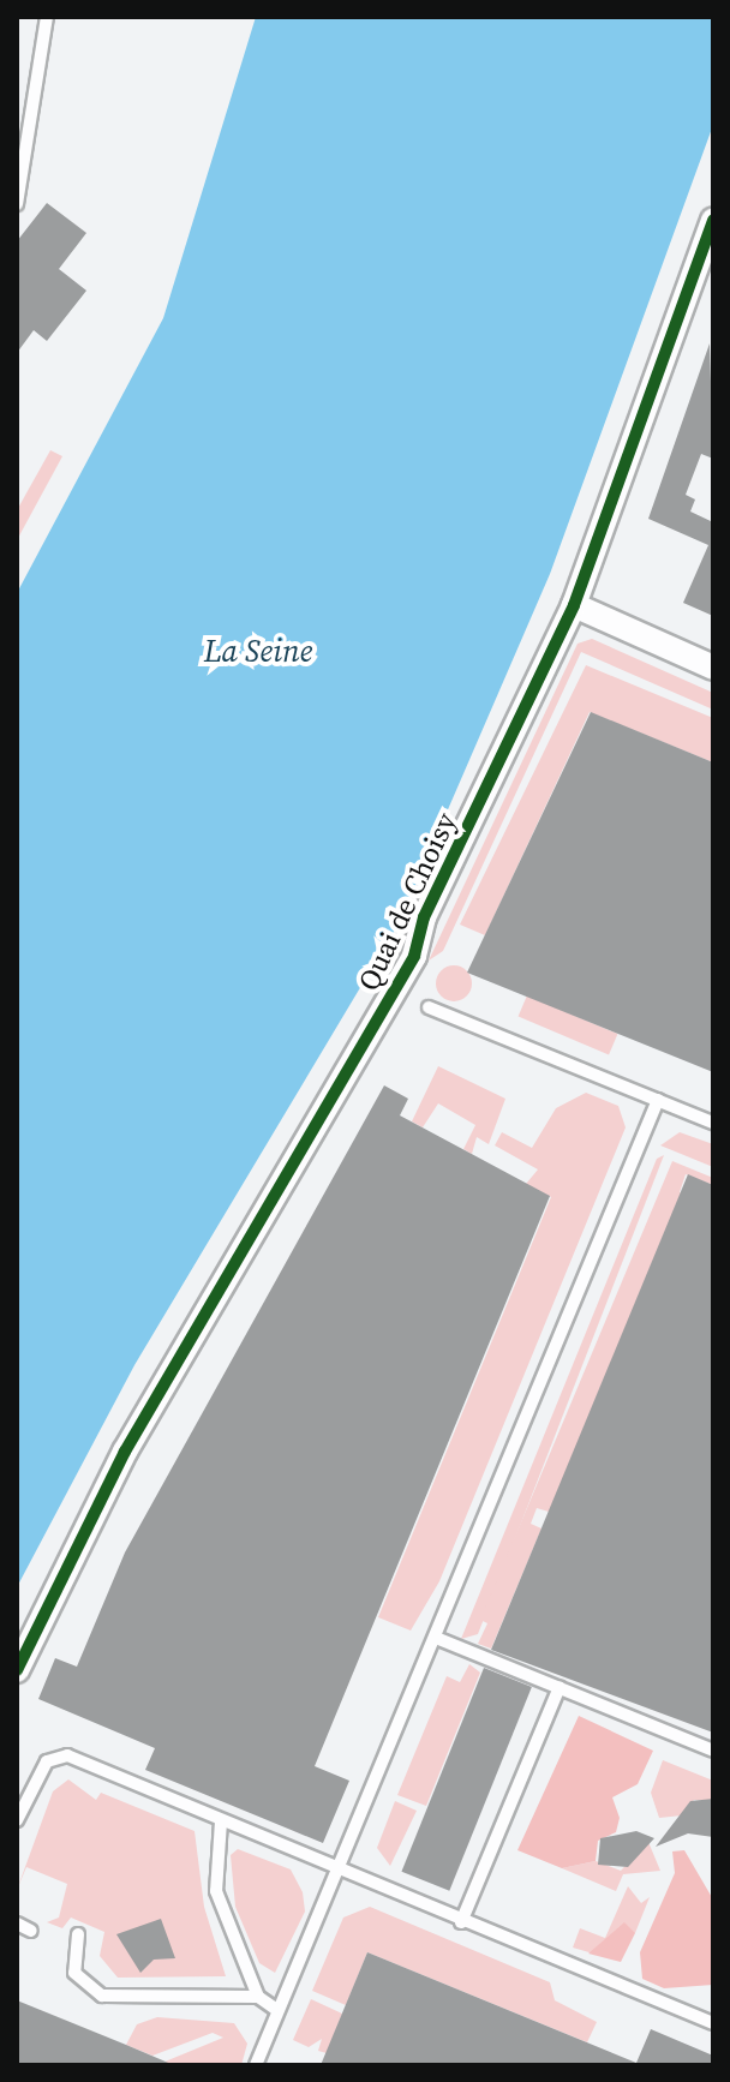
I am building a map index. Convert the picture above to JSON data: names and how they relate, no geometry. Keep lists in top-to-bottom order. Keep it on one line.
{"streets":{"street":["Quai de Choisy"]},"water":["La Seine"]}
